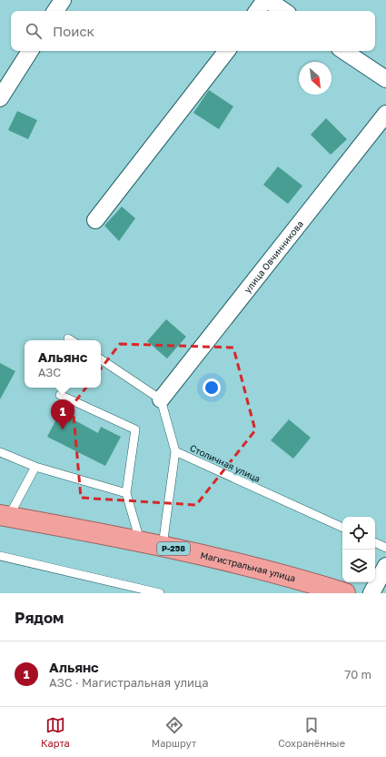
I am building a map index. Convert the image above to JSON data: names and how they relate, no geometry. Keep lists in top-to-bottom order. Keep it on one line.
{"streets":{"highway":["Р-258","Магистральная улица"],"street":["улица Овчинникова"],"lane":["Столичная улица"]},"crossings":[["улица Овчинникова","Столичная улица"]],"north":"bottom right","page":{"search":"Поиск","popup":["Альянс","АЗС"],"pins":"1","heading":"Рядом","list":[{"mark":"1","name":"Альянс","note":"АЗС · Магистральная улица","value":"70 m"}],"nav":["Карта","Маршрут","Сохранённые"]}}
